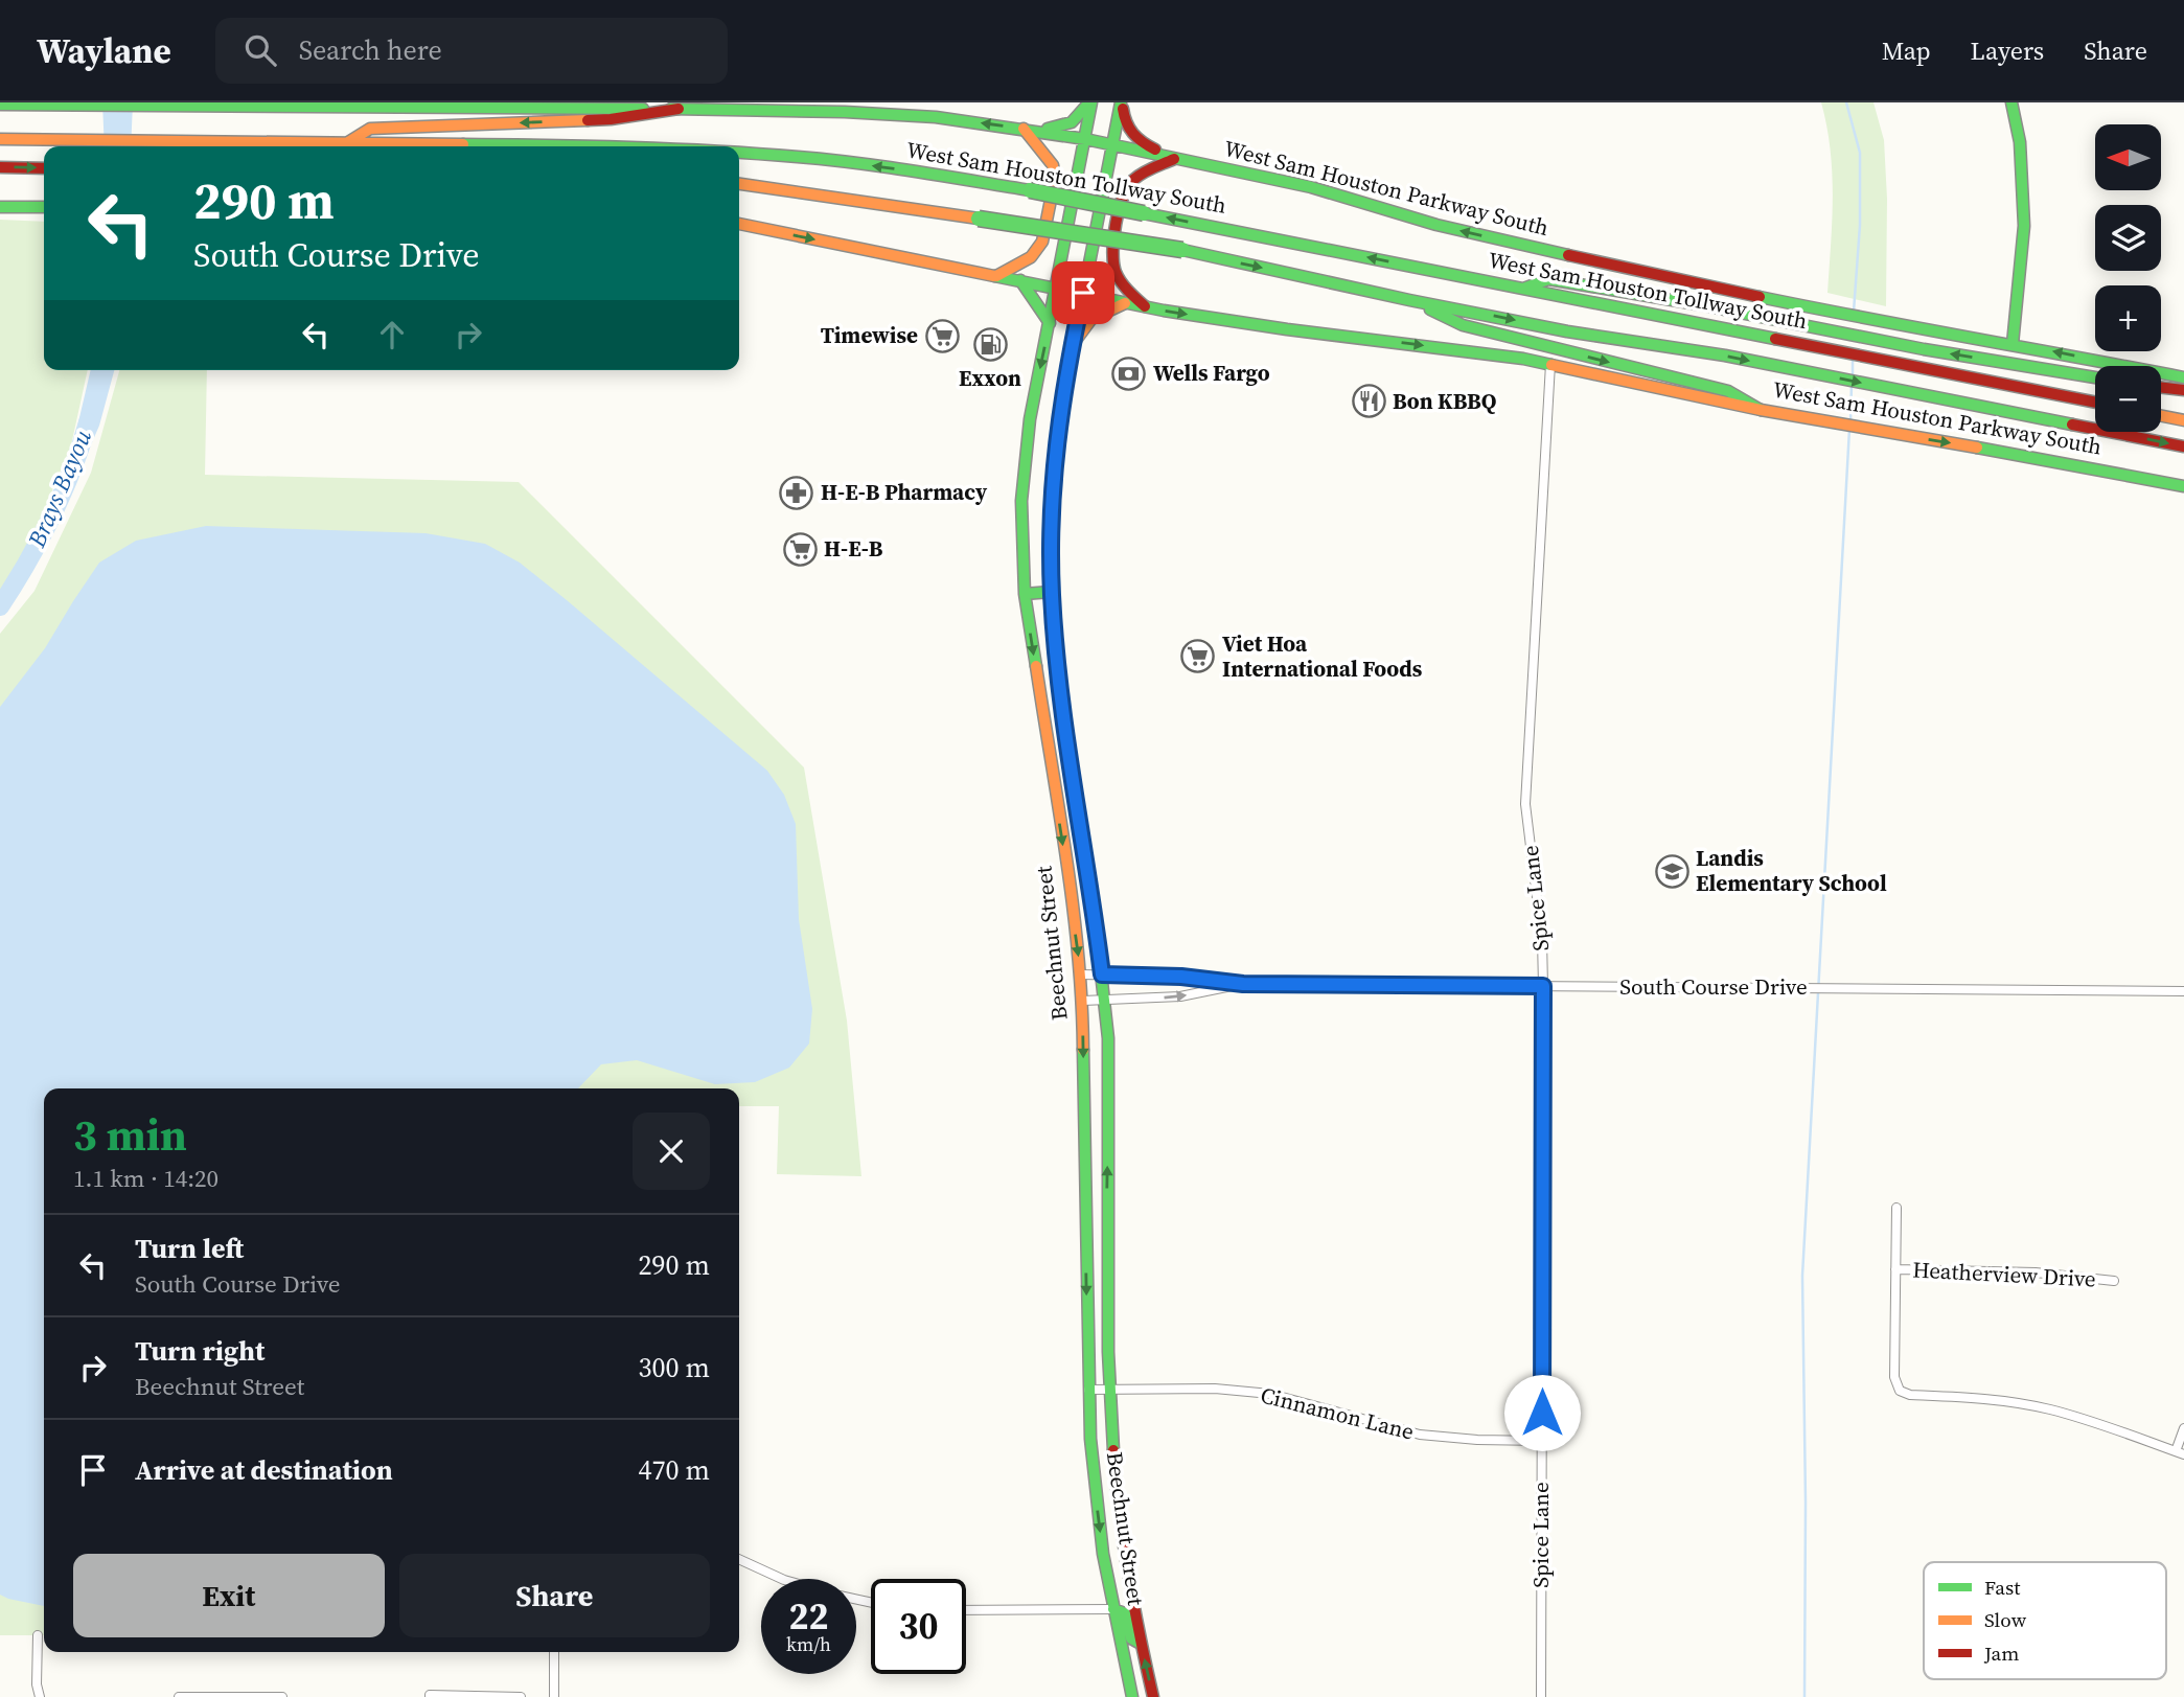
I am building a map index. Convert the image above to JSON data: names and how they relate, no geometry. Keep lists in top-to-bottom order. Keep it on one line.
{"streets":{"main road":["West Sam Houston Tollway South","West Sam Houston Parkway South","Beechnut Street"],"street":["Spice Lane","South Course Drive","Heatherview Drive","Cinnamon Lane"]},"crossings":[["West Sam Houston Parkway South","Spice Lane"],["West Sam Houston Parkway South","Beechnut Street"],["Spice Lane","South Course Drive"],["Spice Lane","Cinnamon Lane"],["Beechnut Street","South Course Drive"],["Beechnut Street","Cinnamon Lane"]],"water":["Brays Bayou"],"places":{"supermarket":["Timewise","H-E-B","Viet Hoa International Foods"],"fuel station":["Exxon"],"bank":["Wells Fargo"],"restaurant":["Bon KBBQ"],"pharmacy":["H-E-B Pharmacy"],"school or university":["Landis Elementary School"]},"legend":["Fast","Slow","Jam"],"north":"left","page":{"header":"Waylane","search":"Search here","nav":["Map","Layers","Share"],"map_buttons":["+","−"],"turn":["290 m","South Course Drive"],"heading":["3 min","1.1 km · 14:20"],"list":[{"name":"Turn left","note":"South Course Drive","value":"290 m"},{"name":"Turn right","note":"Beechnut Street","value":"300 m"},{"name":"Arrive at destination","value":"470 m"}],"buttons":["Exit","Share"],"speed":"22 km/h","limit":"30"}}
